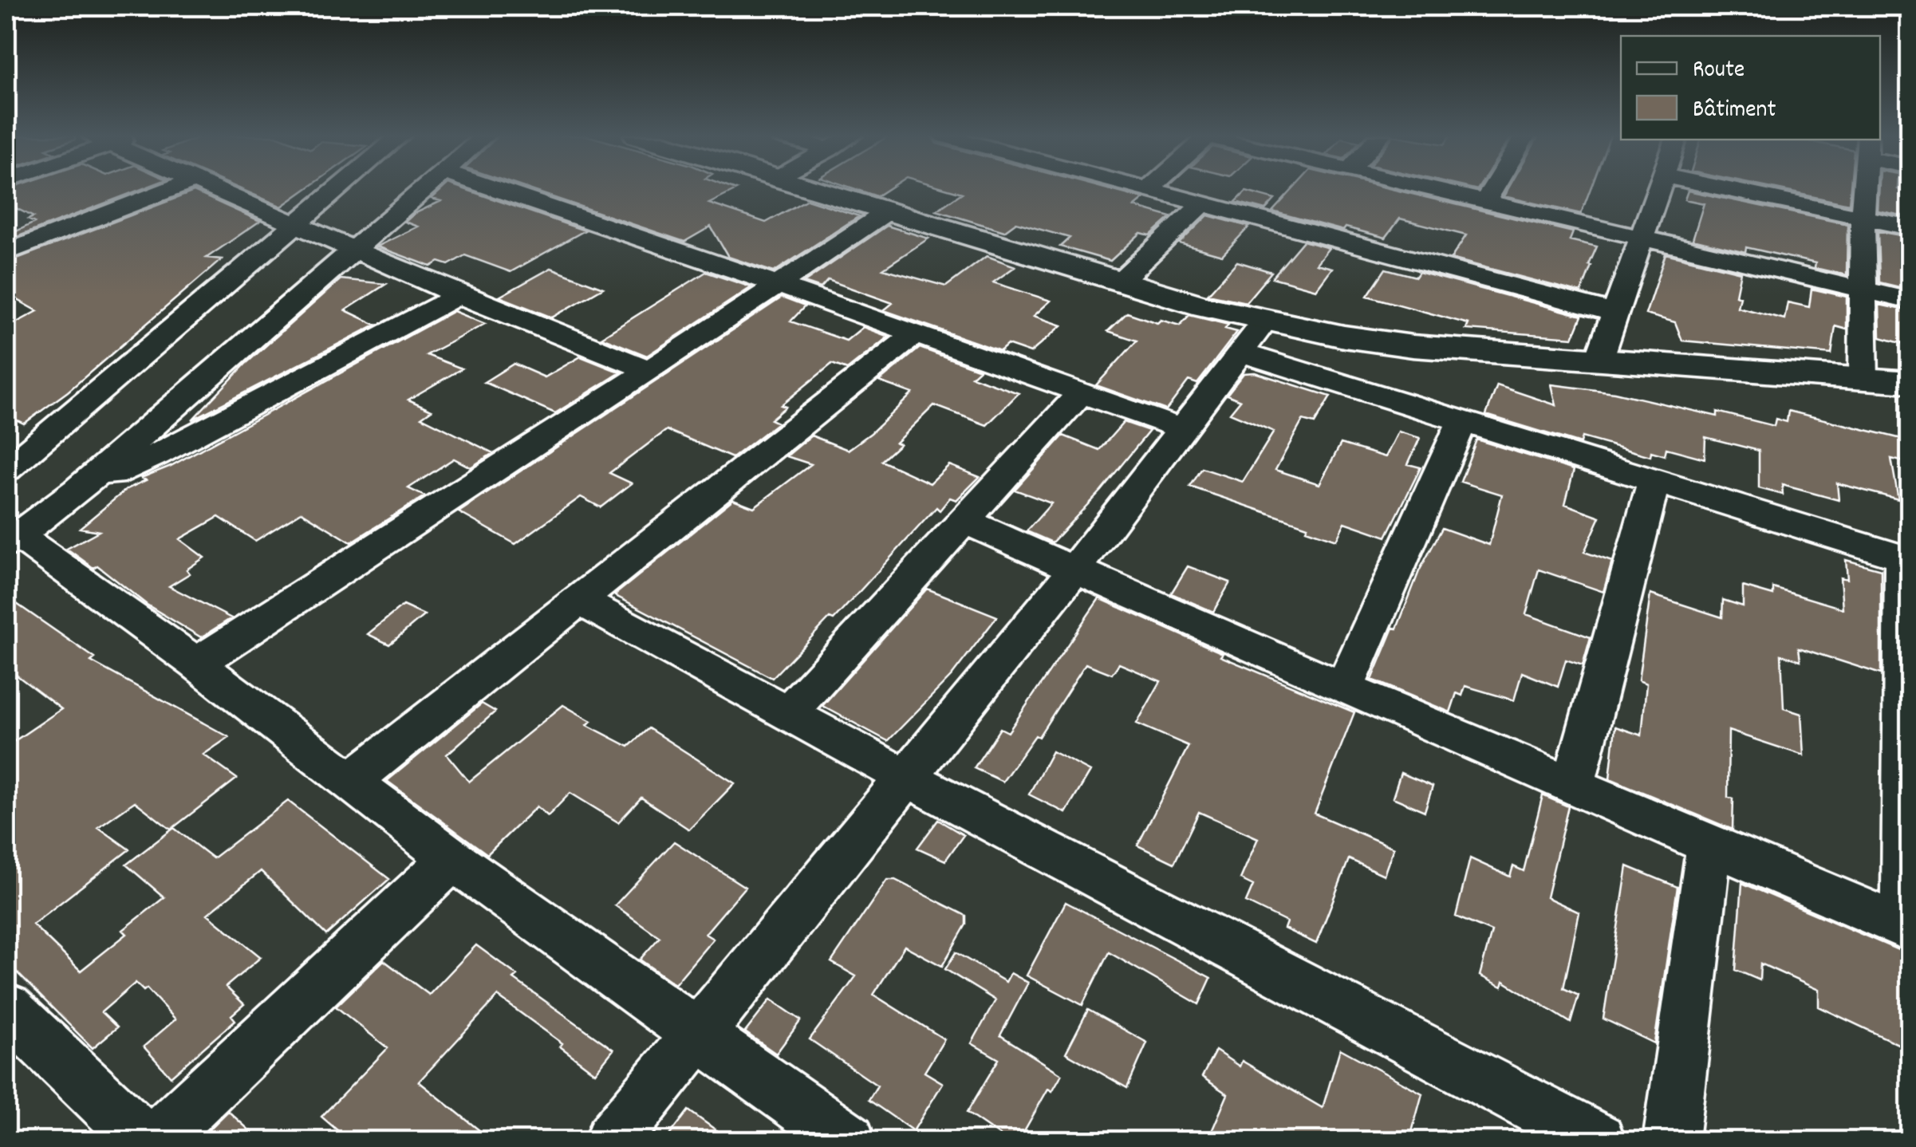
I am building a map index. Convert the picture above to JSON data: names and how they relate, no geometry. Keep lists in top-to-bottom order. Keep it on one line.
{"legend":["Route","Bâtiment"]}
